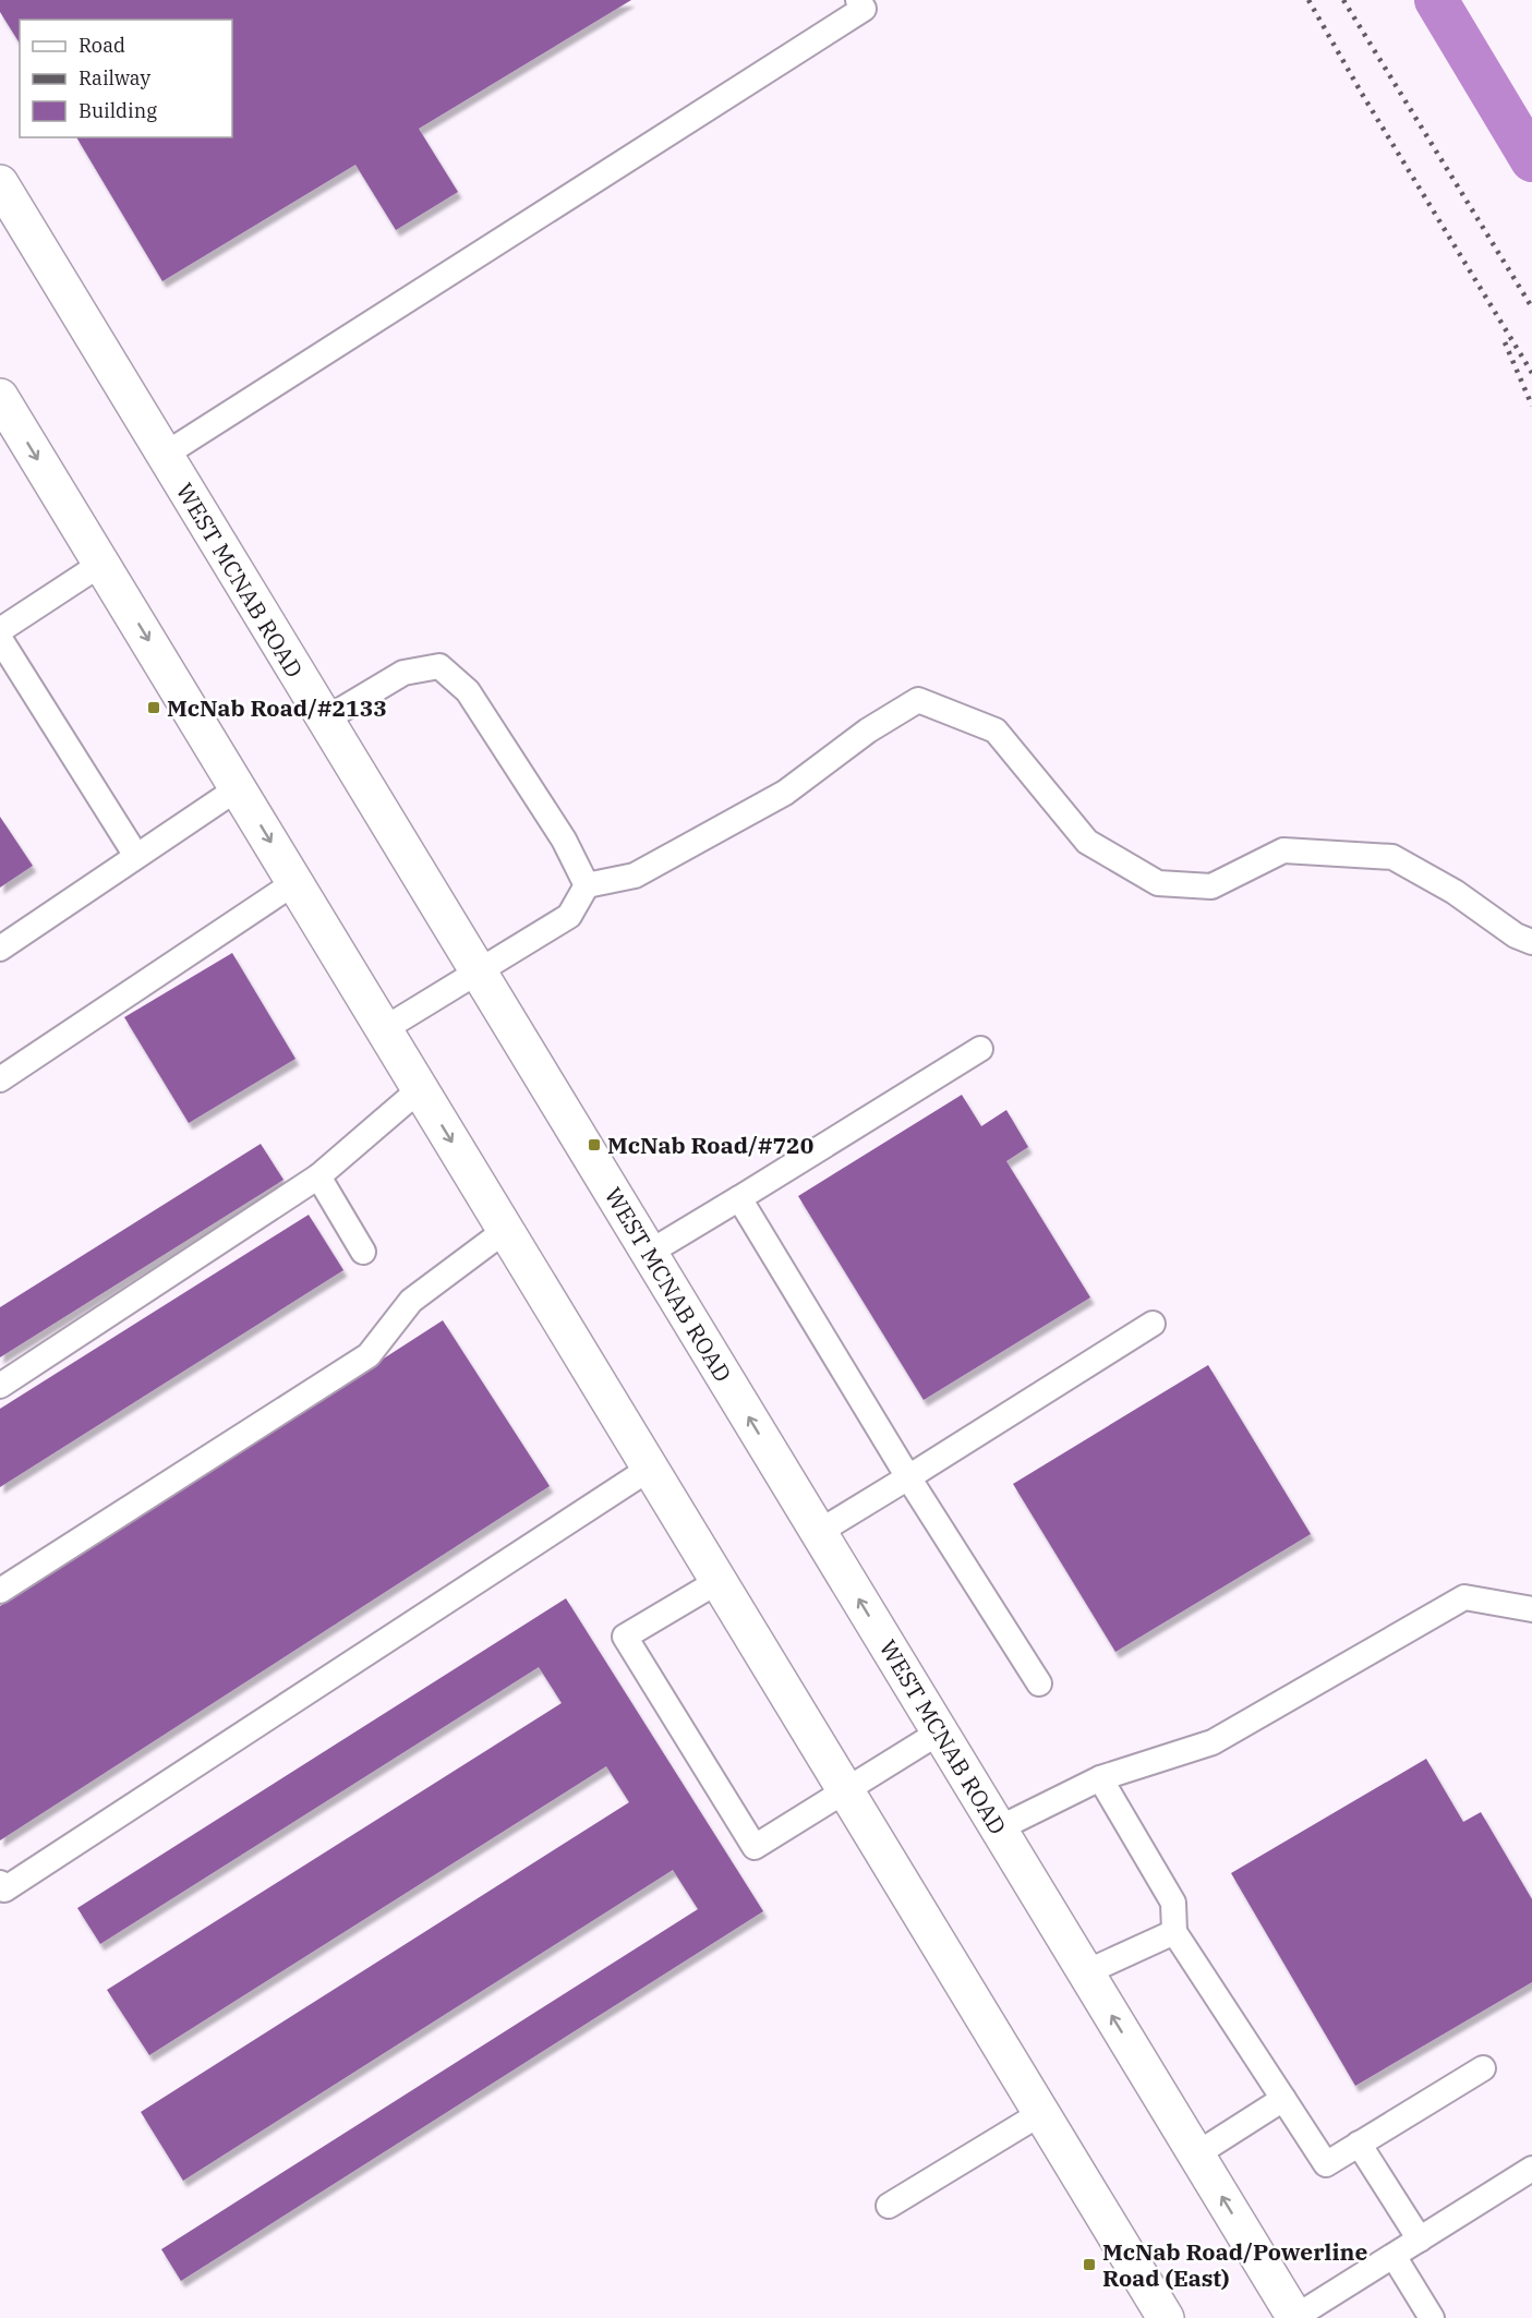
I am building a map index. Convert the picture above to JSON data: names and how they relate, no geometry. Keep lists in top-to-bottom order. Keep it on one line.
{"streets":{"main road":["WEST MCNAB ROAD"]},"places":{"transit":["McNab Road/#2133","McNab Road/#720","McNab Road/Powerline Road (East)"]},"legend":["Road","Railway","Building"]}
